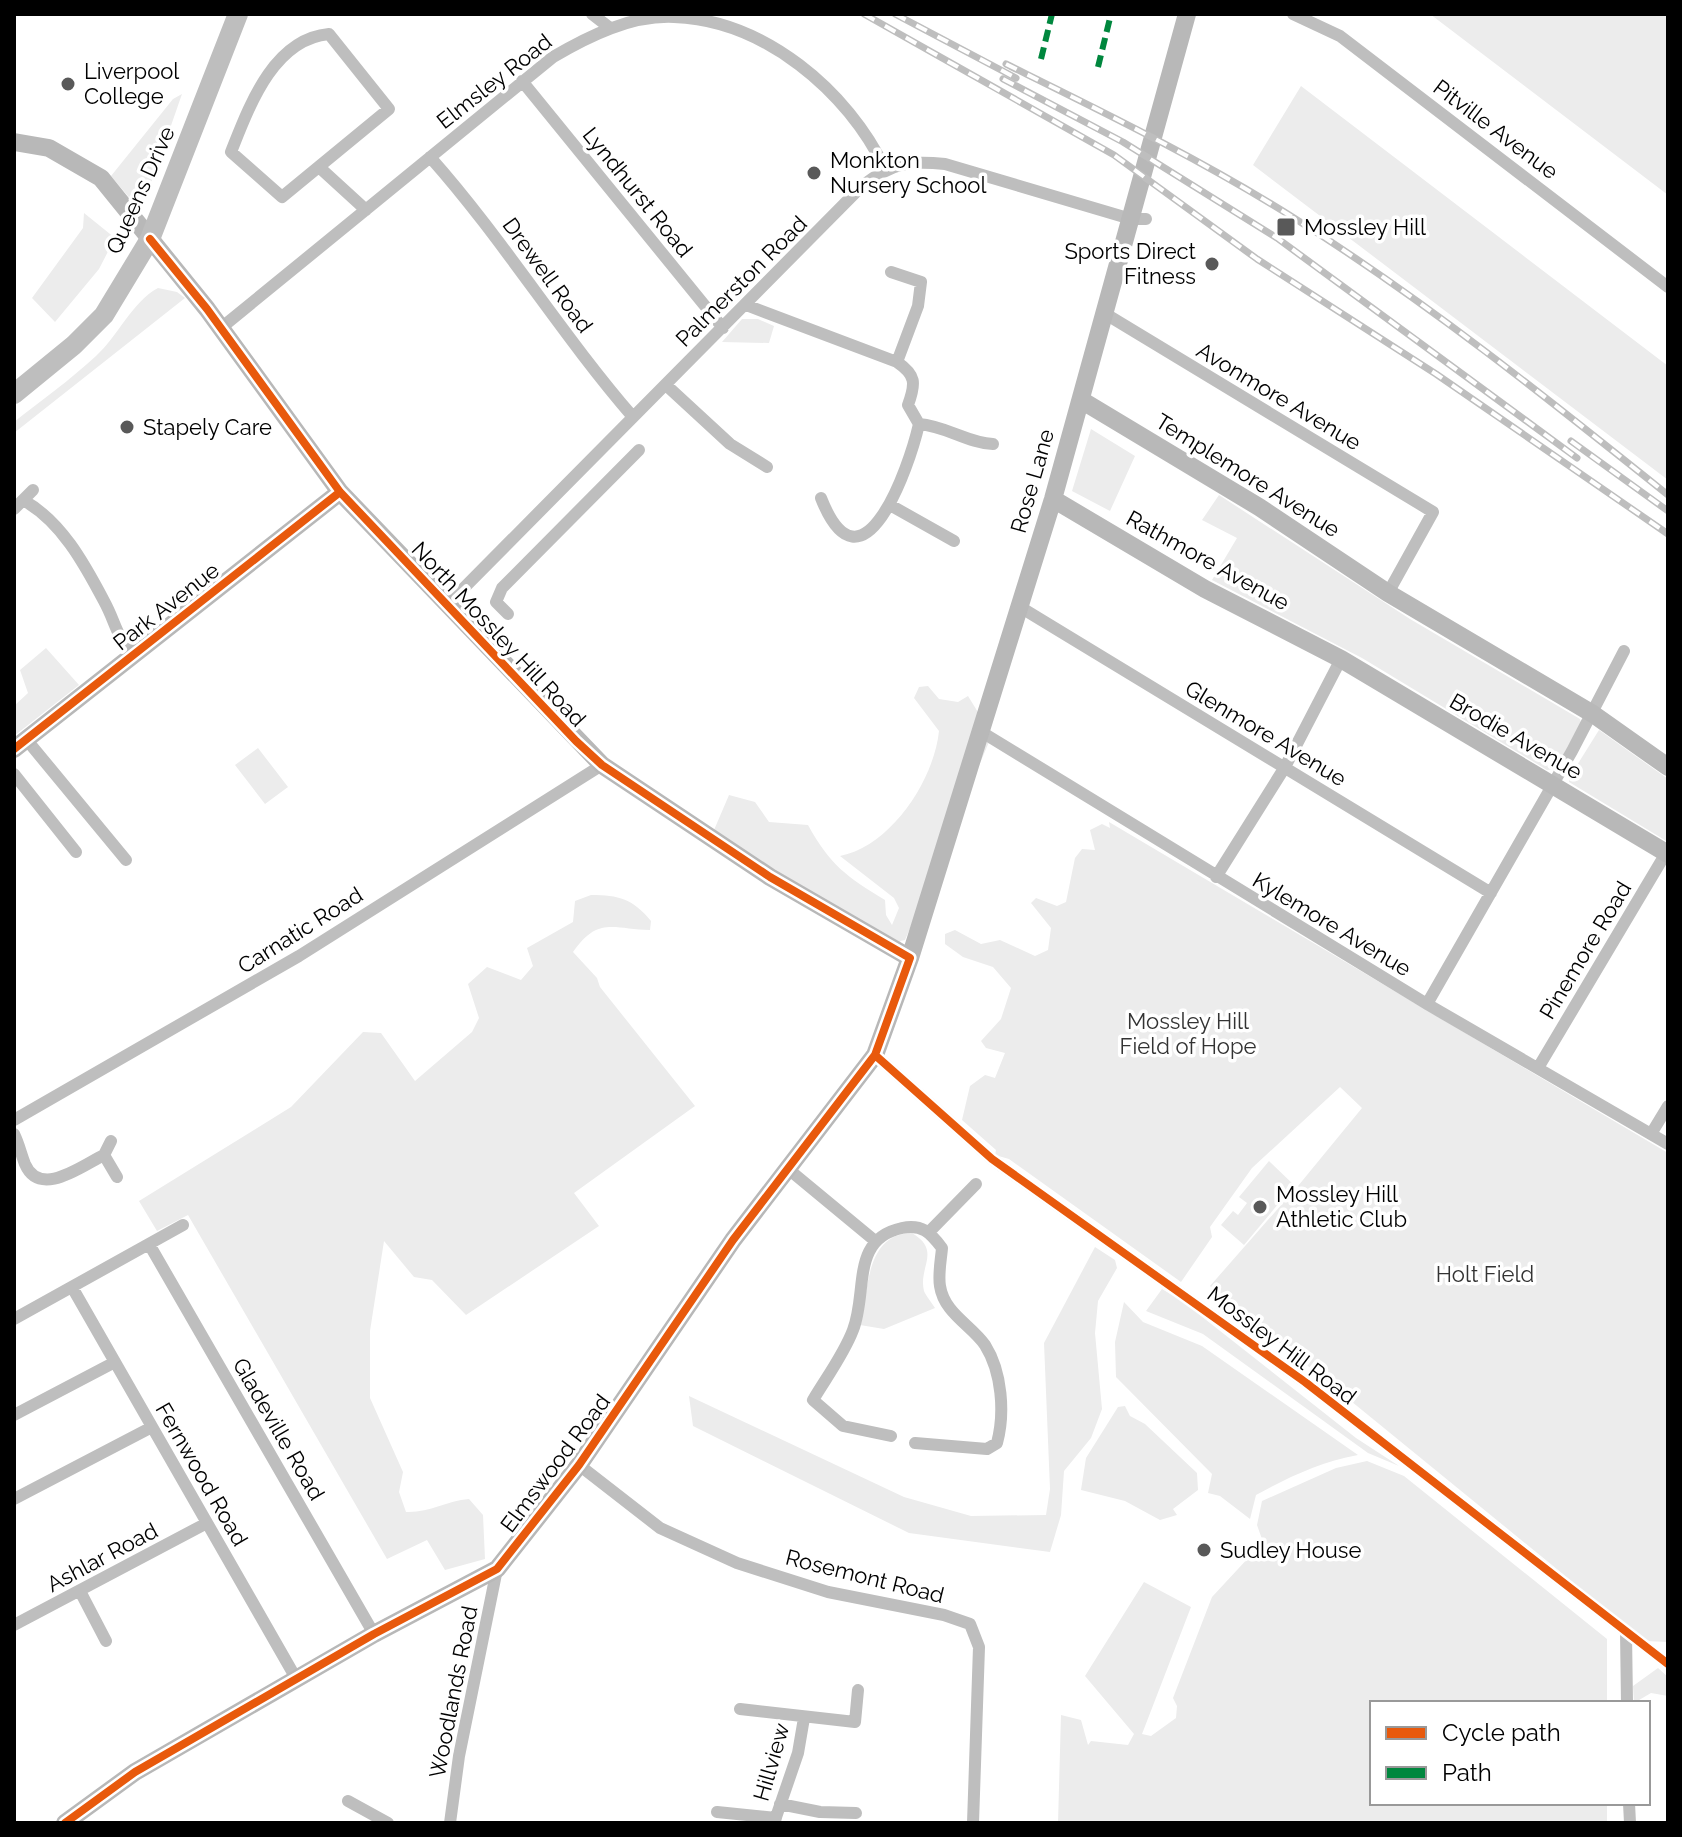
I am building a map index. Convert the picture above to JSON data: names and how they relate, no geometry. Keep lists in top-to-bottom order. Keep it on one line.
{"streets":{"main road":["Queens Drive"],"street":["Elmsley Road","Pitville Avenue","Lyndhurst Road","Drewell Road","Palmerston Road","Avonmore Avenue","Templemore Avenue","Rose Lane","Rathmore Avenue","Park Avenue","North Mossley Hill Road","Glenmore Avenue","Brodie Avenue","Kylemore Avenue","Carnatic Road","Pinemore Road","Mossley Hill Road","Gladeville Road","Elmswood Road","Fernwood Road","Ashlar Road","Rosemont Road","Woodlands Road","Hillview"]},"crossings":[["Elmsley Road","Lyndhurst Road"],["Elmsley Road","Drewell Road"],["Elmsley Road","Palmerston Road"],["Elmsley Road","North Mossley Hill Road"],["Queens Drive","North Mossley Hill Road"],["Lyndhurst Road","Palmerston Road"],["Drewell Road","Palmerston Road"],["Palmerston Road","Rose Lane"],["Palmerston Road","North Mossley Hill Road"],["Avonmore Avenue","Templemore Avenue"],["Avonmore Avenue","Rose Lane"],["Templemore Avenue","Rose Lane"],["Rose Lane","Rathmore Avenue"],["Rose Lane","North Mossley Hill Road"],["Rose Lane","Glenmore Avenue"],["Rose Lane","Kylemore Avenue"],["Rose Lane","Elmswood Road"],["Rathmore Avenue","Brodie Avenue"],["Park Avenue","North Mossley Hill Road"],["North Mossley Hill Road","Carnatic Road"],["North Mossley Hill Road","Elmswood Road"],["Brodie Avenue","Pinemore Road"],["Kylemore Avenue","Pinemore Road"],["Mossley Hill Road","Elmswood Road"],["Gladeville Road","Elmswood Road"],["Elmswood Road","Fernwood Road"],["Elmswood Road","Rosemont Road"],["Elmswood Road","Woodlands Road"],["Fernwood Road","Ashlar Road"]],"parks":["Mossley Hill Field of Hope","Holt Field"],"places":{"other":["Liverpool College","Monkton Nursery School","Sports Direct Fitness","Stapely Care","Mossley Hill Athletic Club","Sudley House"],"transit":["Mossley Hill"]},"legend":["Cycle path","Path"]}
